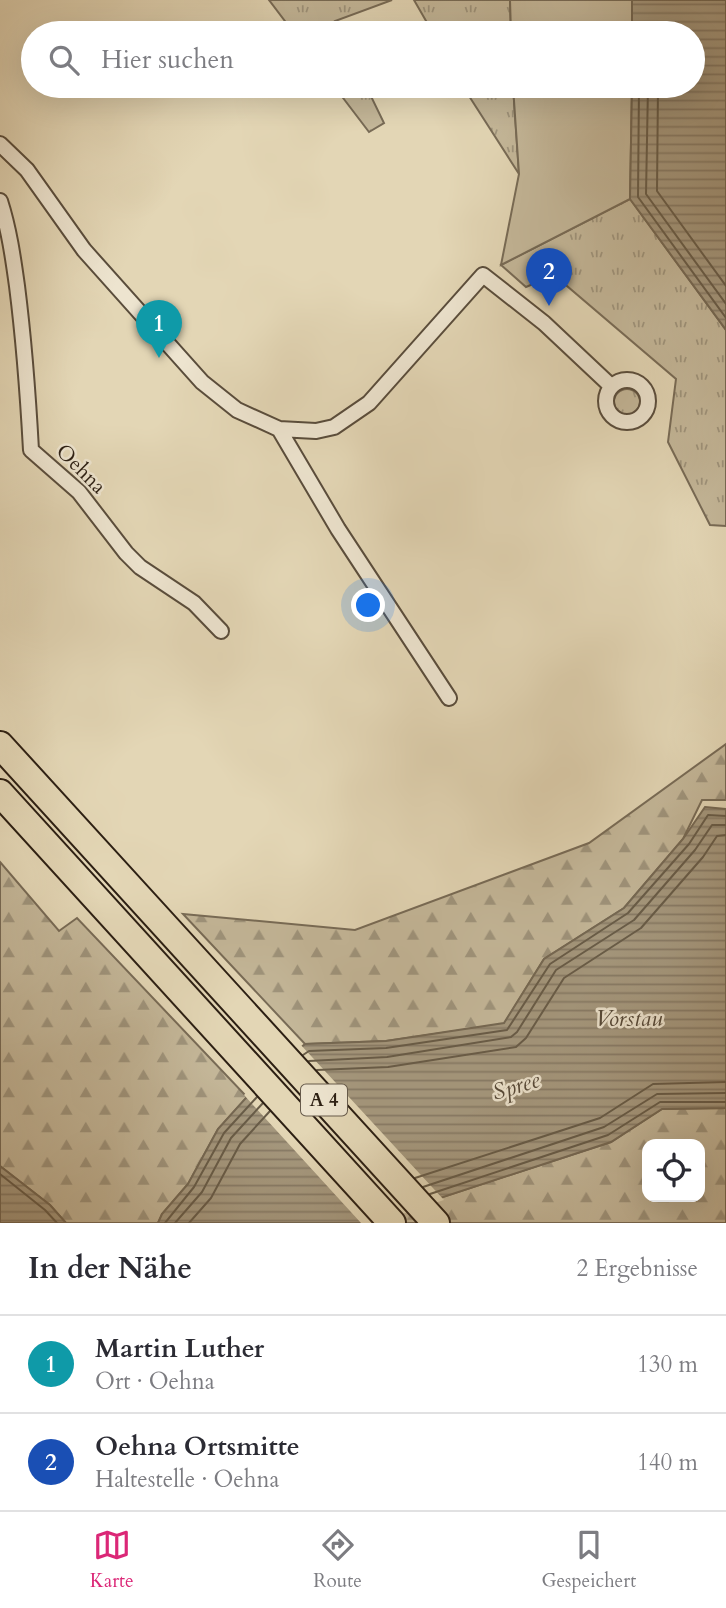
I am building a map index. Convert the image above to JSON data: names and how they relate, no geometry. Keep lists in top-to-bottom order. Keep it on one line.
{"streets":{"highway":["A 4"],"street":["Oehna"]},"water":["Vorstau","Spree"],"page":{"search":"Hier suchen","pins":["2","1"],"heading":["In der Nähe","2 Ergebnisse"],"list":[{"mark":"1","name":"Martin Luther","note":"Ort · Oehna","value":"130 m"},{"mark":"2","name":"Oehna Ortsmitte","note":"Haltestelle · Oehna","value":"140 m"}],"nav":["Karte","Route","Gespeichert"]}}
